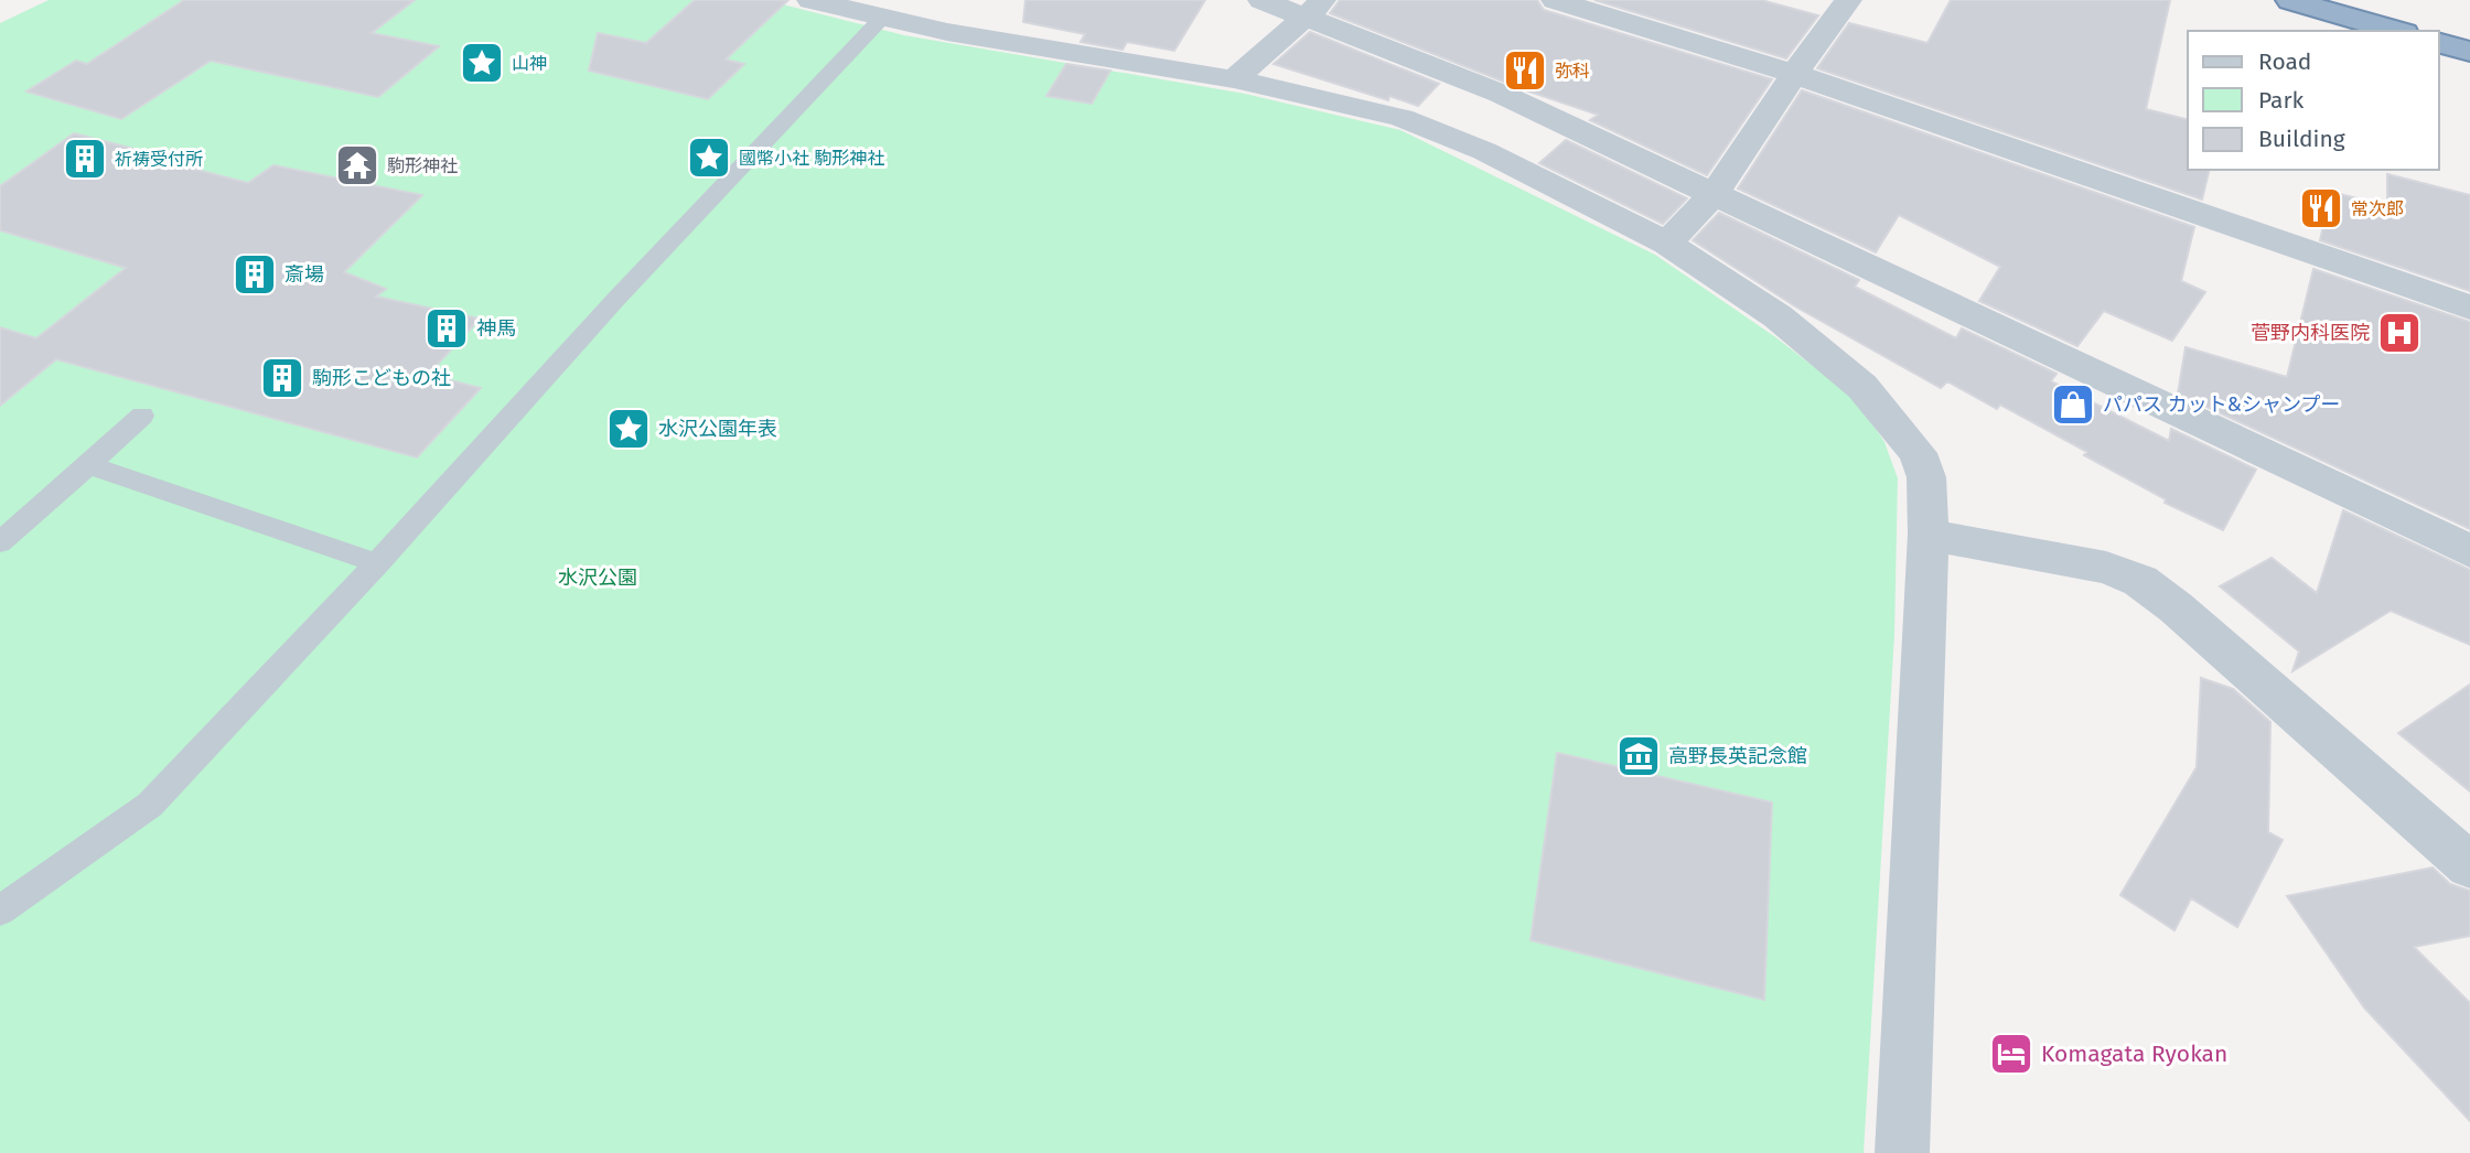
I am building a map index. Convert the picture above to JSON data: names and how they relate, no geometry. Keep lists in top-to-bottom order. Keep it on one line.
{"parks":["水沢公園"],"places":{"place":["山神","國幣小社 駒形神社","水沢公園年表"],"restaurant":["弥科","常次郎"],"building":["祈祷受付所","斎場","神馬","駒形こどもの社"],"temple":["駒形神社"],"hospital":["菅野内科医院"],"shop":["パパス カット&シャンプー"],"museum":["高野長英記念館"],"hotel":["Komagata Ryokan"]},"legend":["Road","Park","Building"]}
